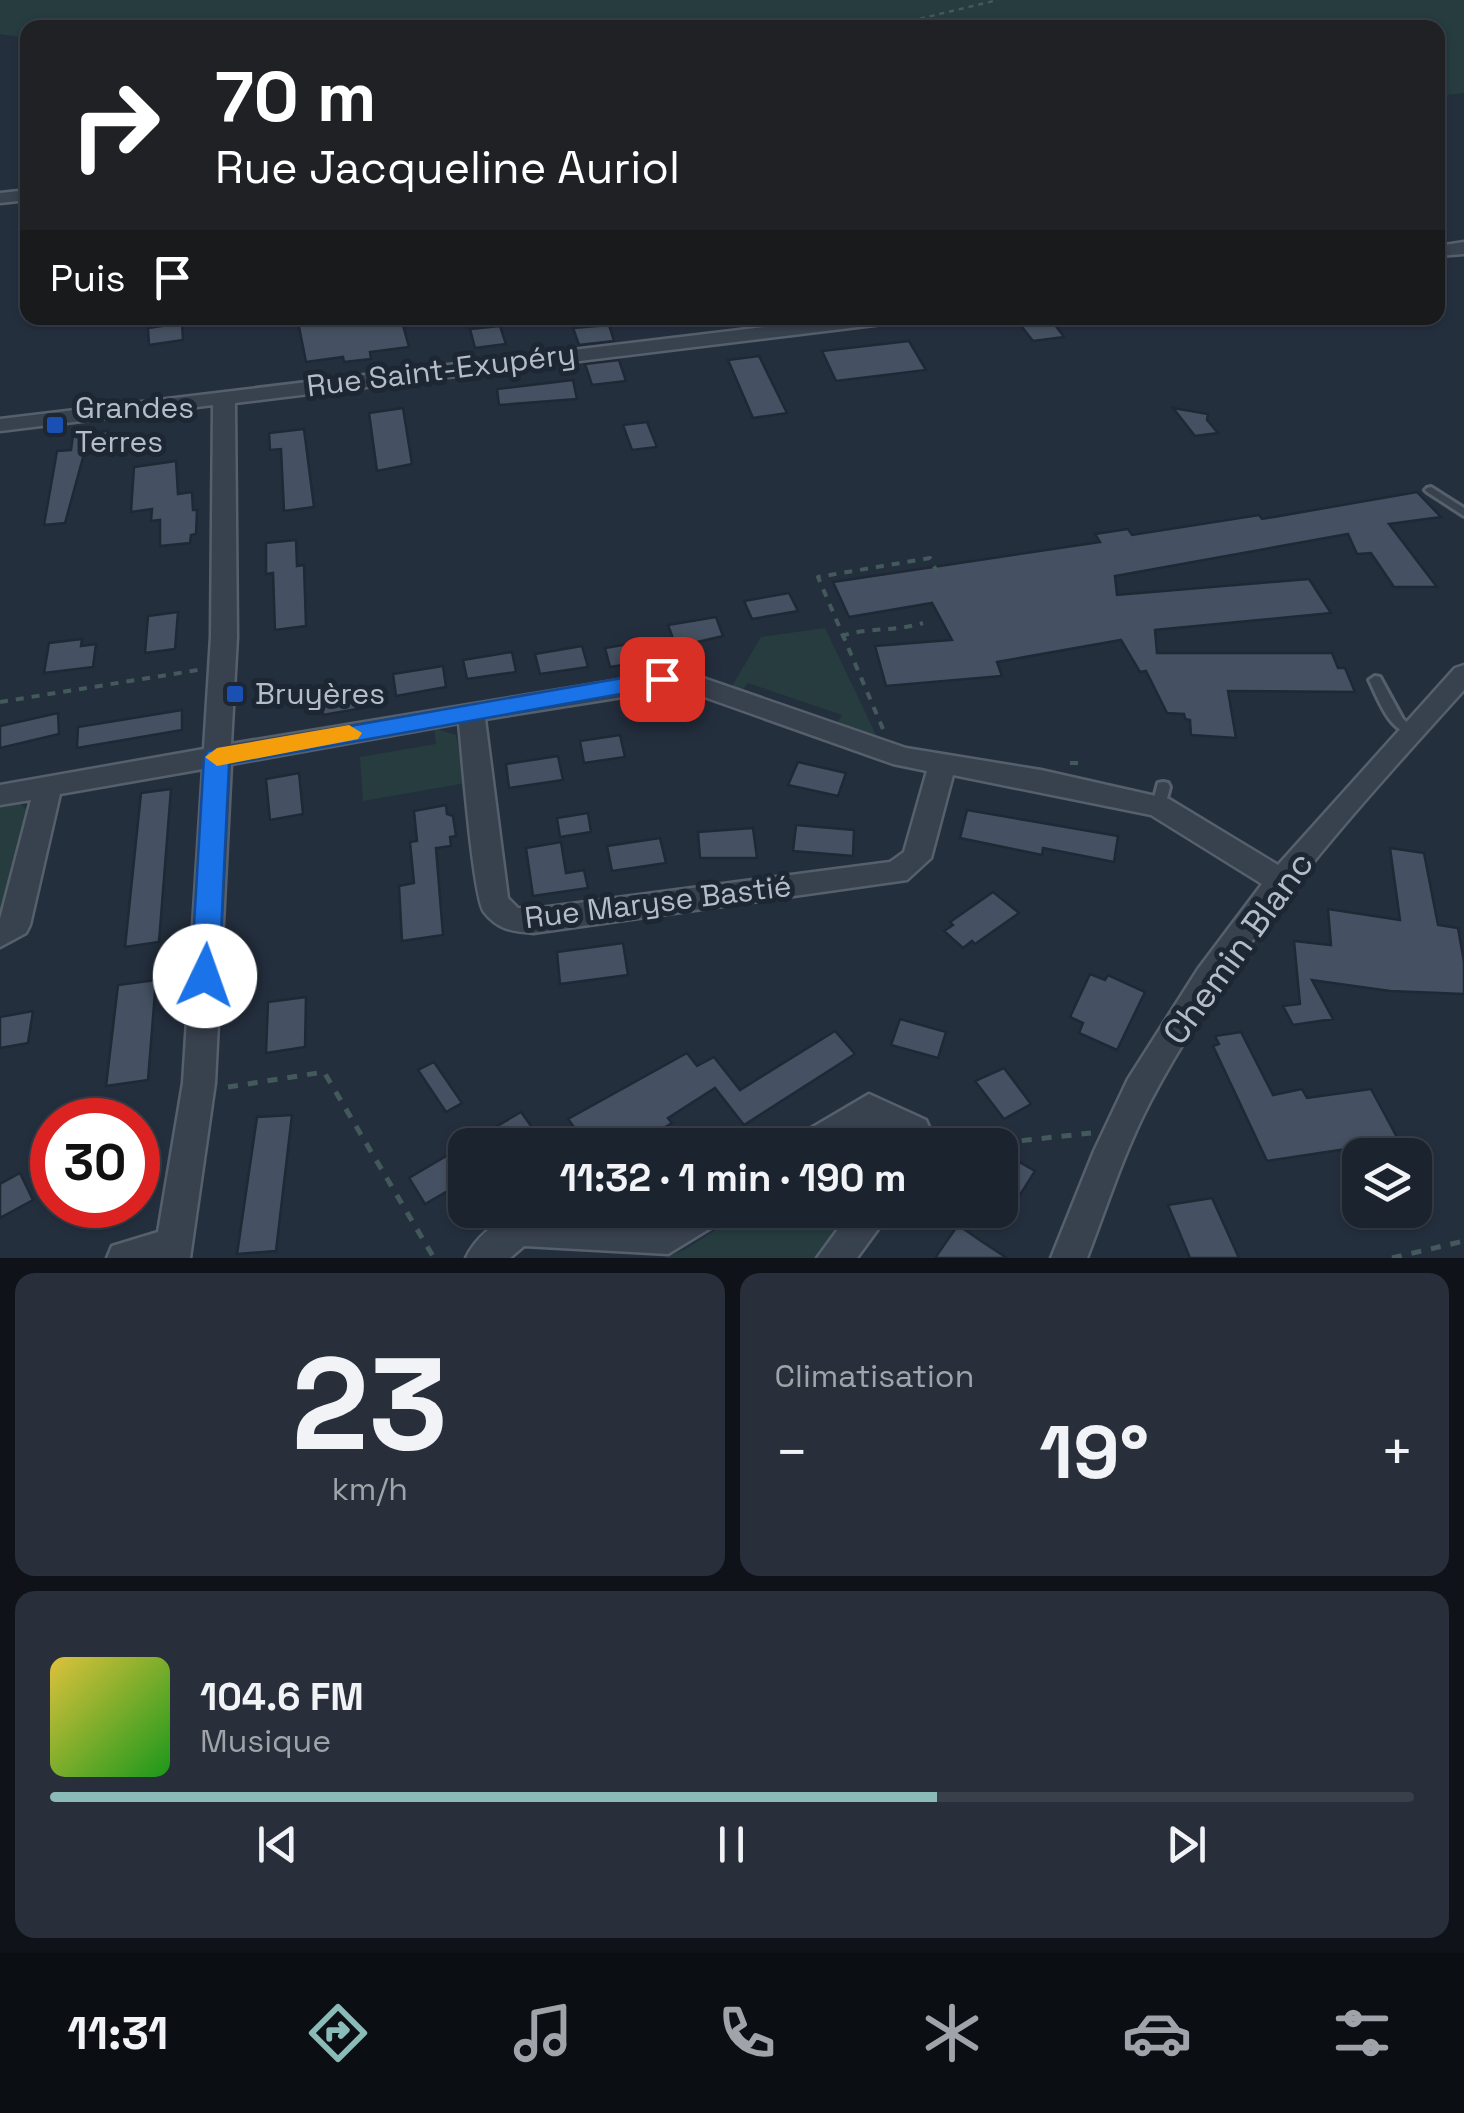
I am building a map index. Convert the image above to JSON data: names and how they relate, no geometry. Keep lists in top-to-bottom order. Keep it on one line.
{"streets":{"street":["Rue Saint-Exupéry","Rue Maryse Bastié","Chemin Blanc"]},"places":{"transit":["Grandes Terres","Bruyères"]},"page":{"turn":["70 m","Rue Jacqueline Auriol"],"then":"Puis","limit":"30","trip":"11:32 · 1 min · 190 m","tile":[["23","km/h"],"Climatisation"],"heat":["−","19°","+"],"song":["104.6 FM","Musique"],"tabs":"11:31"}}
